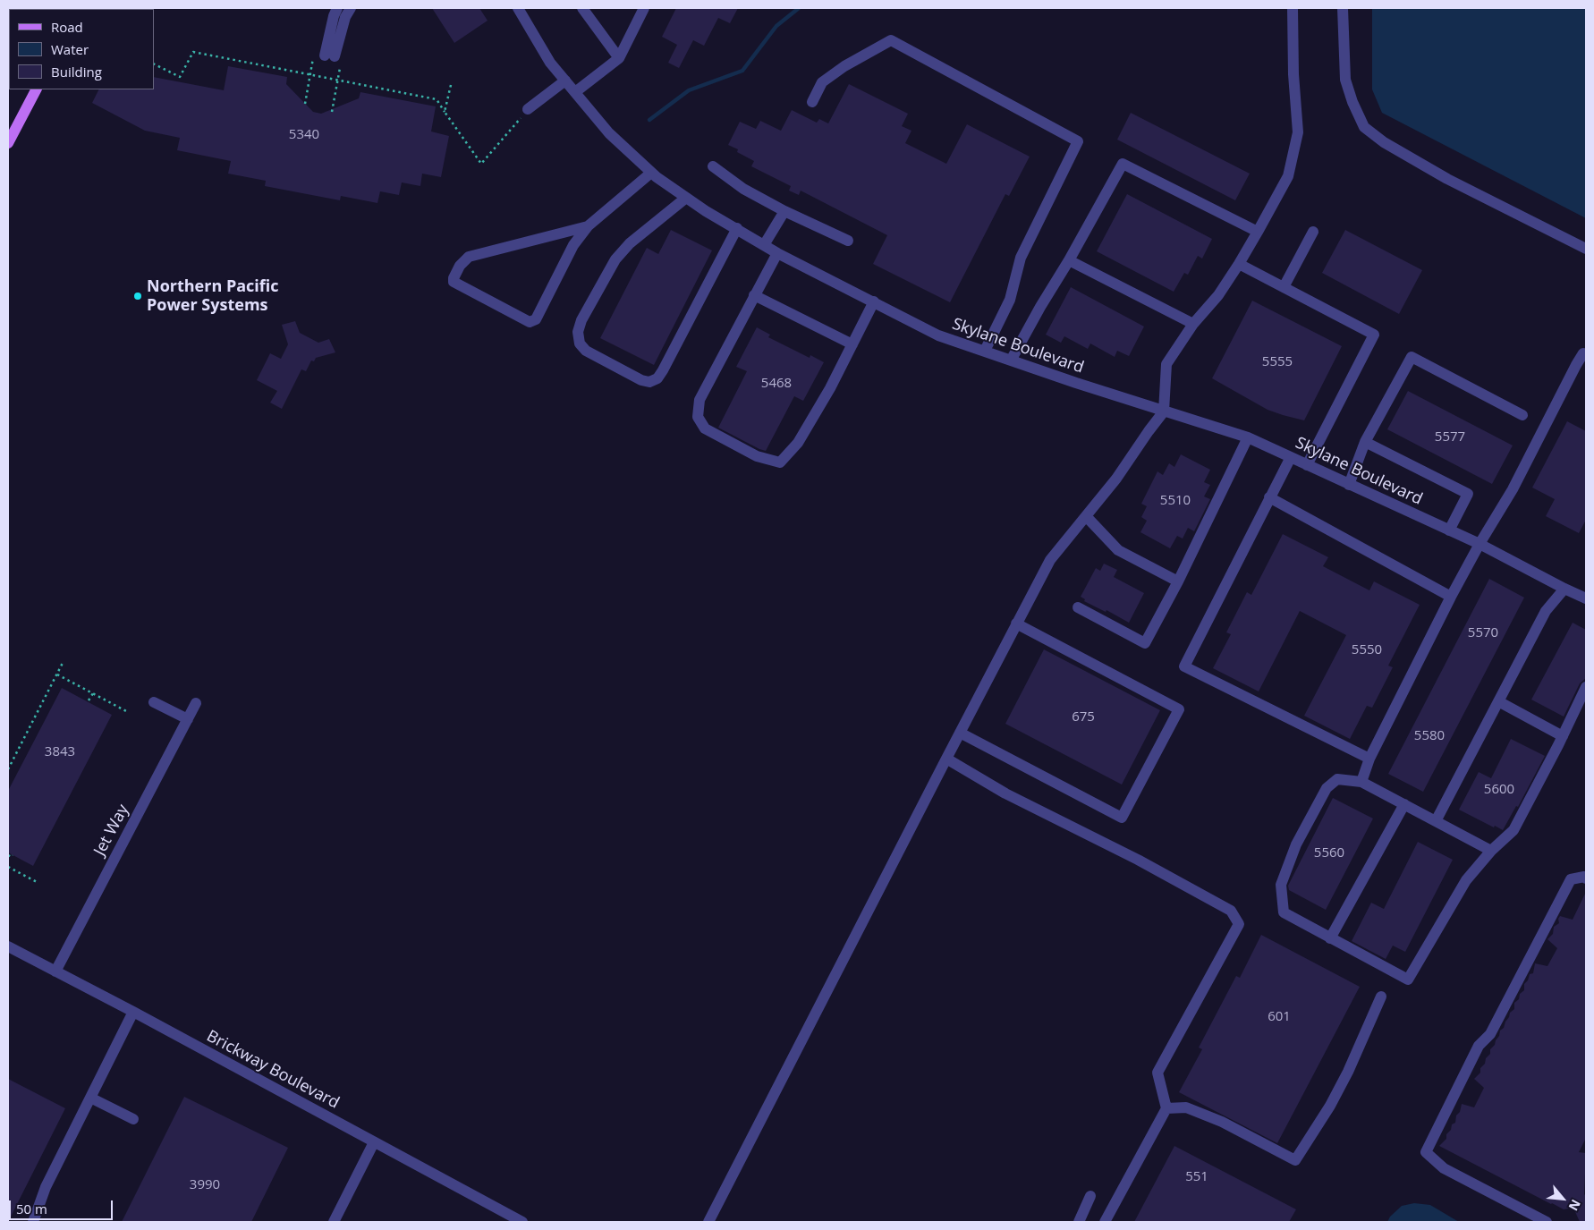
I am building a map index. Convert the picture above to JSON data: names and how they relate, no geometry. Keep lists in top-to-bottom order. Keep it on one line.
{"streets":{"street":["Skylane Boulevard","Jet Way","Brickway Boulevard"]},"crossings":[["Jet Way","Brickway Boulevard"]],"places":["Northern Pacific Power Systems"],"house_numbers":["5340","5555","5468","5577","5510","5570","5550","675","5580","3843","5600","5560","601","551","3990"],"legend":["Road","Water","Building"],"scale_bar":"50 m","north":"bottom right"}
